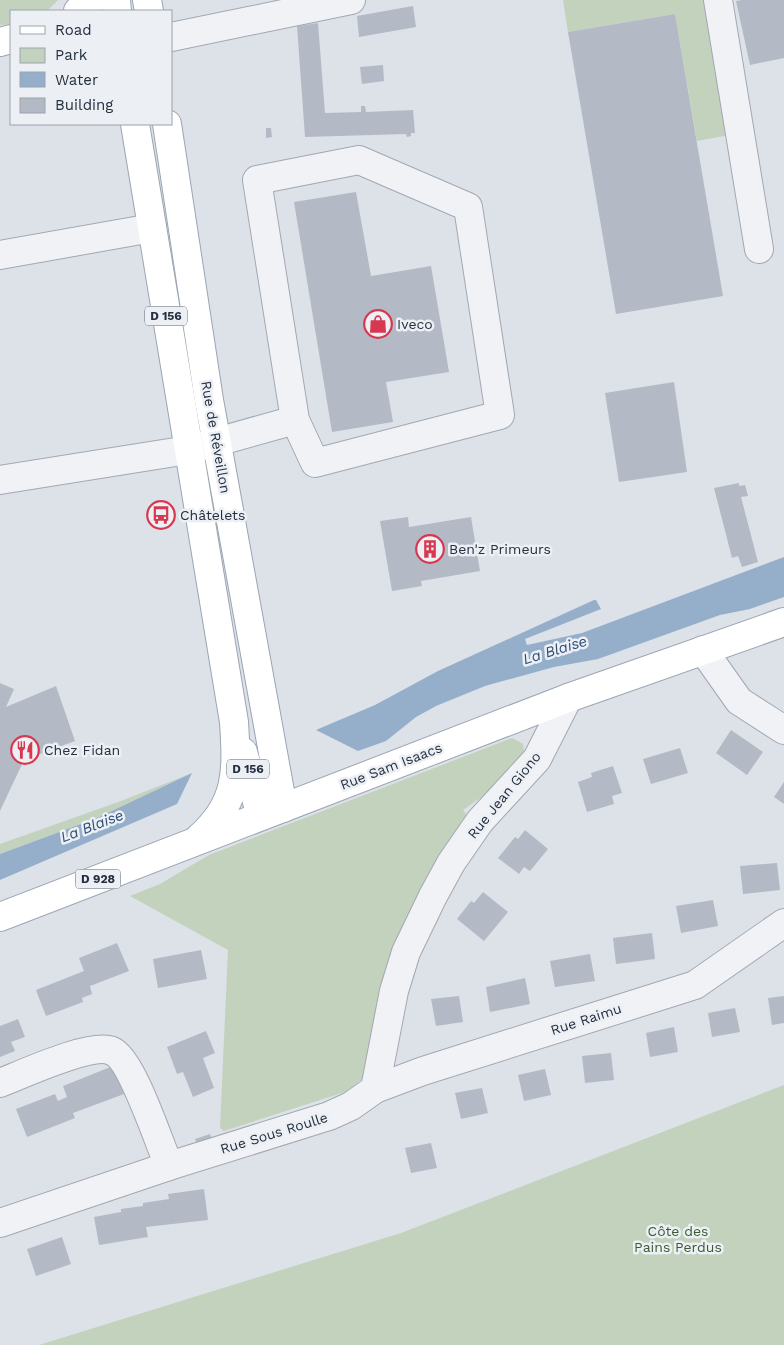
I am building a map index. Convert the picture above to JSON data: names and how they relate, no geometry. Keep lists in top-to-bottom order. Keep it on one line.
{"streets":{"main road":["D 156","Rue de Réveillon","Rue Sam Isaacs","D 928"],"street":["Rue Jean Giono","Rue Raimu","Rue Sous Roulle"]},"crossings":[["Rue de Réveillon","Rue Sam Isaacs"],["Rue Sam Isaacs","Rue Jean Giono"],["Rue Jean Giono","Rue Raimu"],["Rue Jean Giono","Rue Sous Roulle"],["Rue Raimu","Rue Sous Roulle"]],"water":["La Blaise"],"parks":["Côte des Pains Perdus"],"places":{"shop":["Iveco"],"bus stop":["Châtelets"],"building":["Ben'z Primeurs"],"restaurant":["Chez Fidan"]},"legend":["Road","Park","Water","Building"]}
